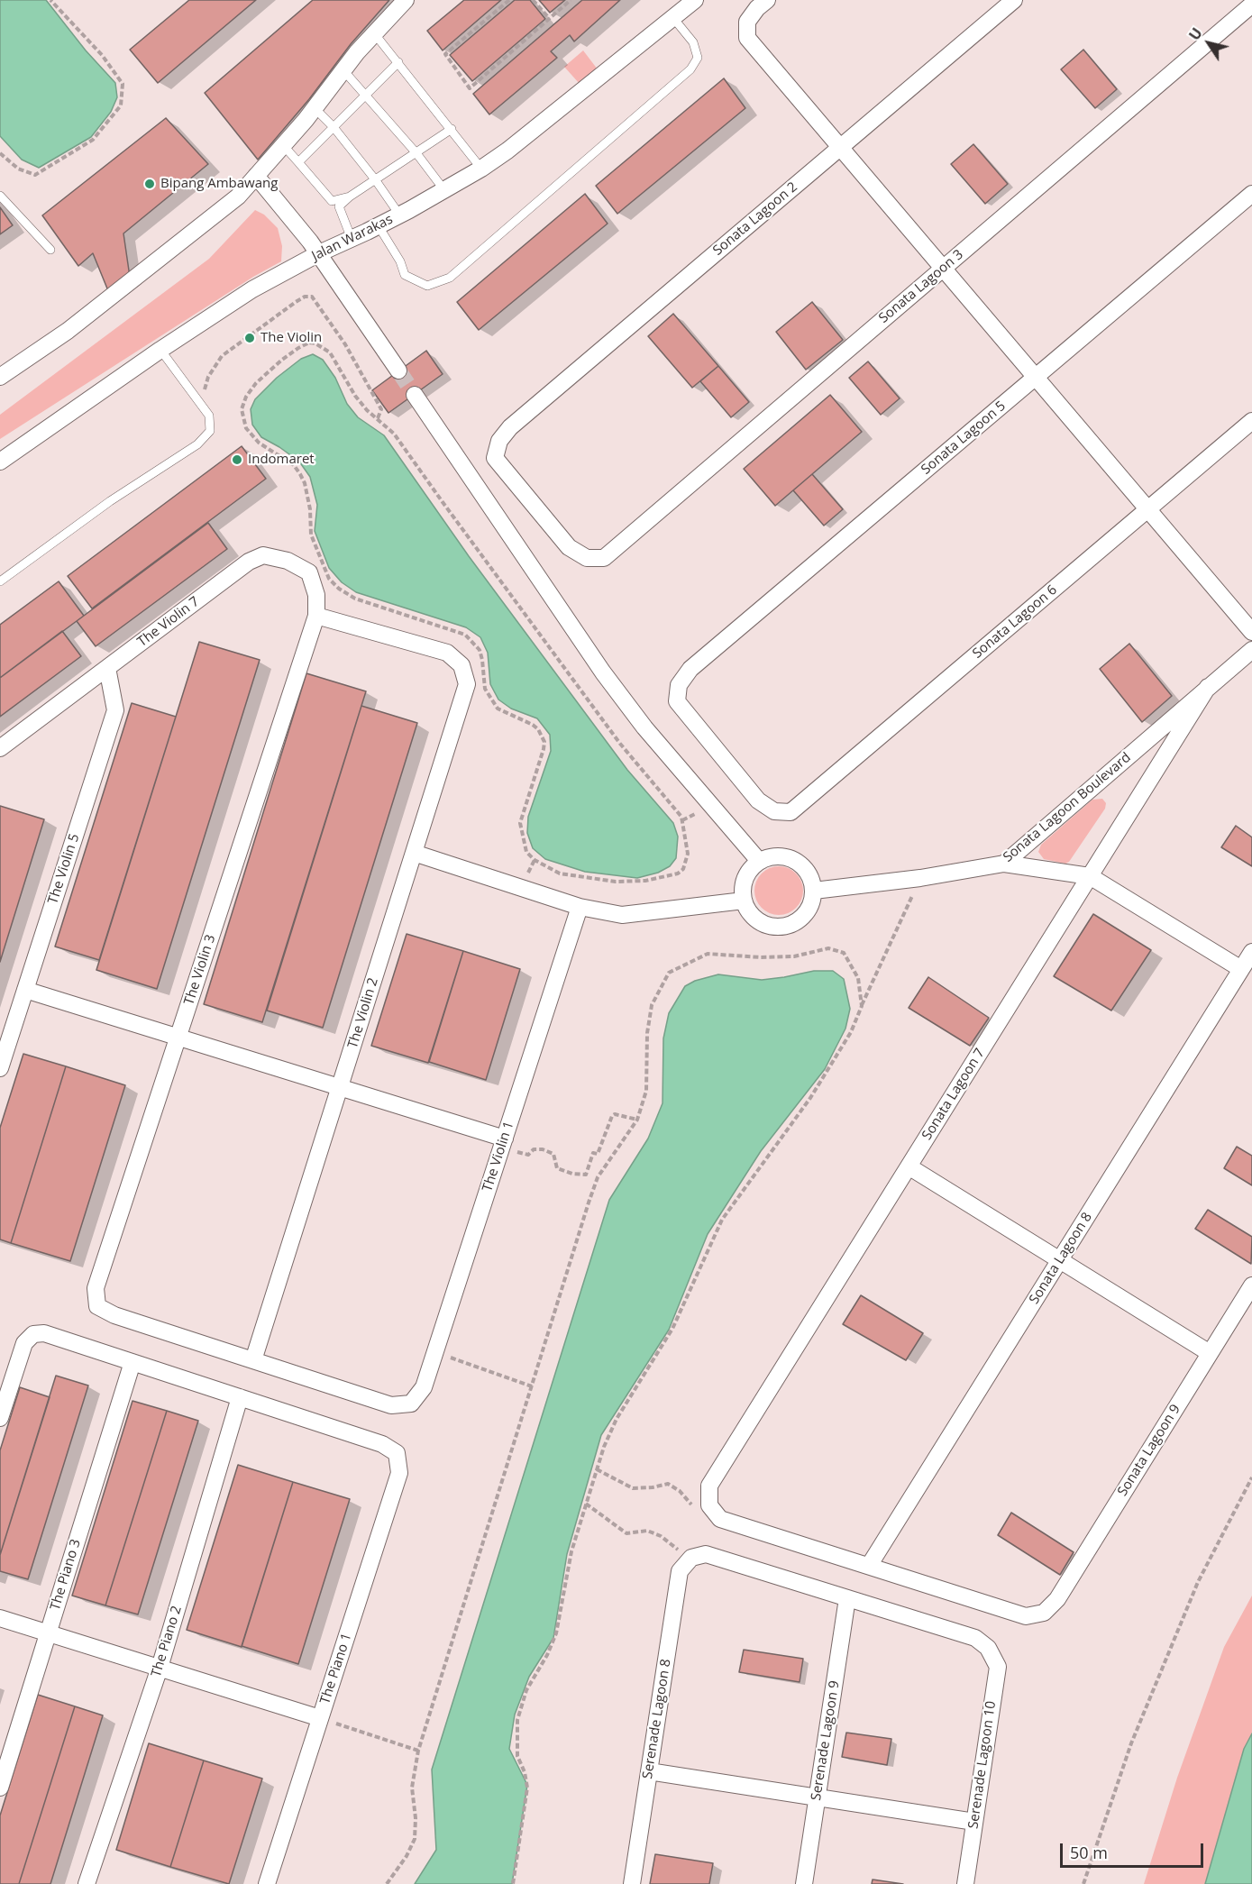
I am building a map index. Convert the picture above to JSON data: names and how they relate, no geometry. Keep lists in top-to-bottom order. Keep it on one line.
{"streets":{"street":["Sonata Lagoon 2","Jalan Warakas","Sonata Lagoon 3","Sonata Lagoon 5","The Violin 7","Sonata Lagoon 6","Sonata Lagoon Boulevard","The Violin 5","The Violin 3","The Violin 2","Sonata Lagoon 7","The Violin 1","Sonata Lagoon 8","Sonata Lagoon 9","The Piano 3","The Piano 2","The Piano 1","Serenade Lagoon 8","Serenade Lagoon 9","Serenade Lagoon 10"]},"crossings":[["Sonata Lagoon 2","Sonata Lagoon 3"],["Sonata Lagoon 5","Sonata Lagoon 6"],["The Violin 7","The Violin 5"],["The Violin 7","The Violin 3"],["The Violin 7","The Violin 2"],["Sonata Lagoon Boulevard","Sonata Lagoon 7"],["The Violin 3","The Violin 2"],["The Violin 3","The Violin 1"],["The Violin 2","The Violin 1"],["Sonata Lagoon 8","Sonata Lagoon 9"],["The Piano 2","The Piano 1"],["Serenade Lagoon 9","Serenade Lagoon 10"]],"places":["Bipang Ambawang","The Violin","Indomaret"],"scale_bar":"50 m","north":"top left"}
